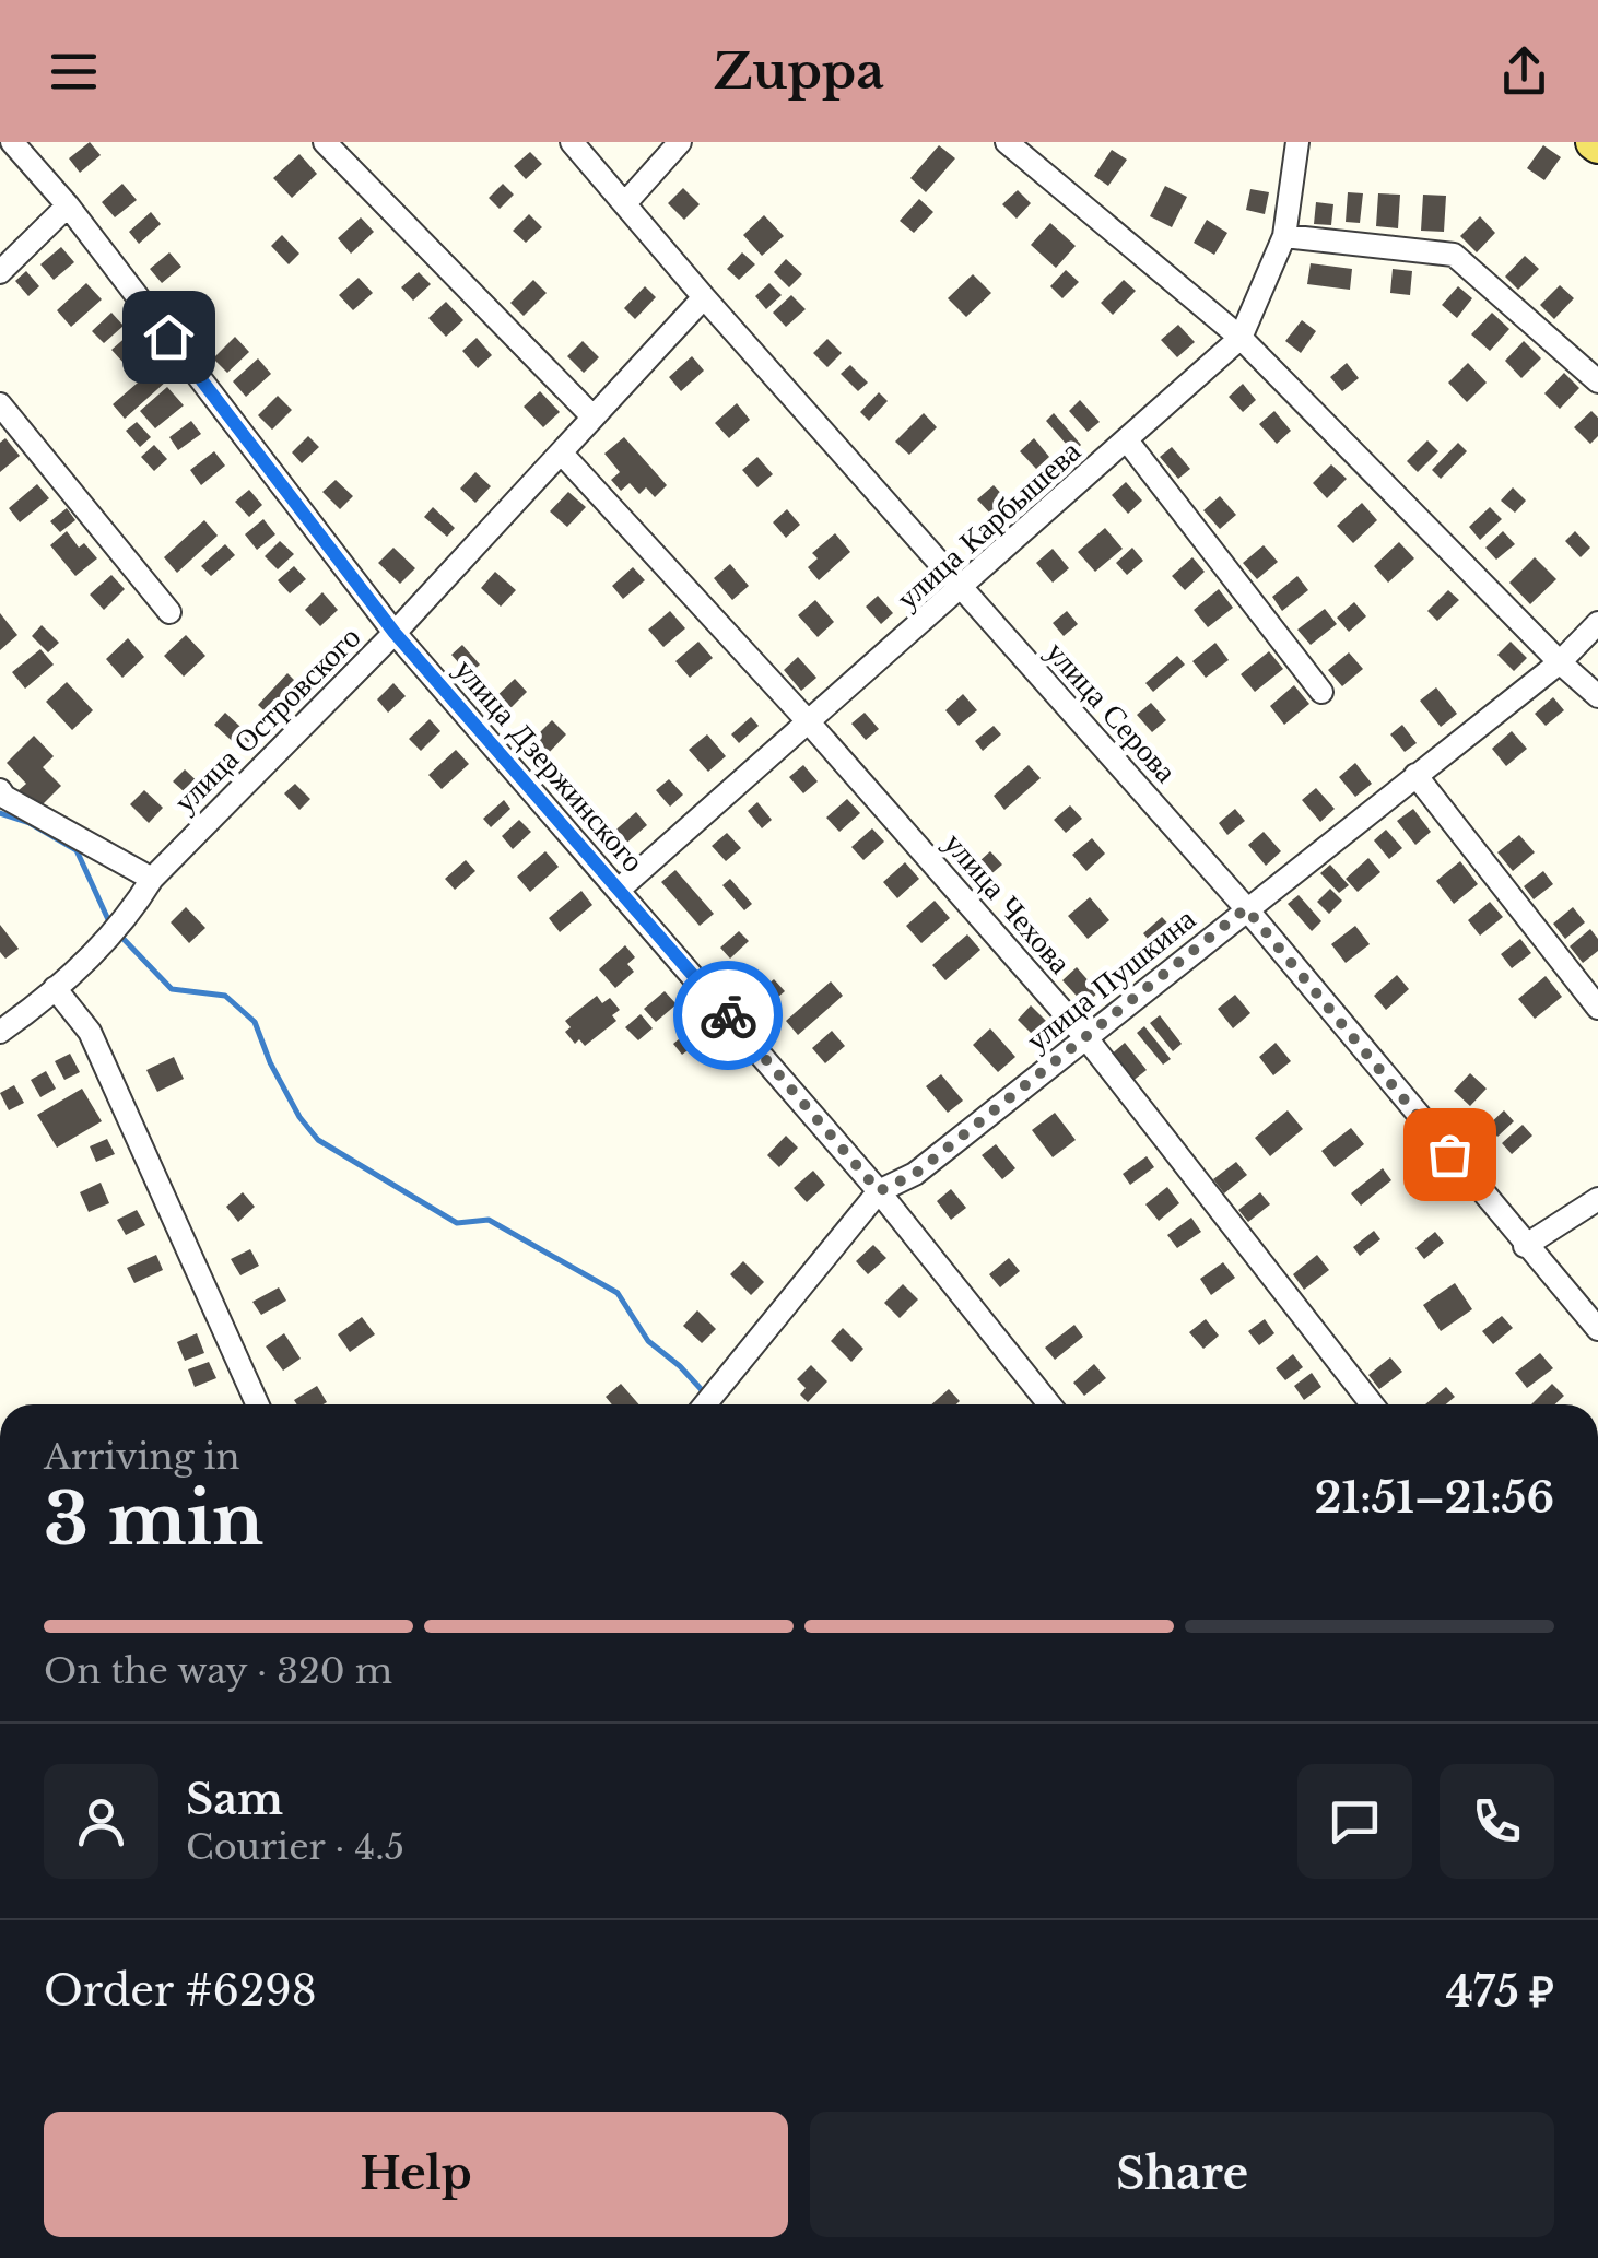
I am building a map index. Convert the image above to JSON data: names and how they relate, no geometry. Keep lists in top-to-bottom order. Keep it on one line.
{"streets":{"street":["улица Карбышева","улица Серова","улица Островского","улица Дзержинского","улица Чехова","улица Пушкина"]},"crossings":[["улица Карбышева","улица Серова"],["улица Карбышева","улица Дзержинского"],["улица Карбышева","улица Чехова"],["улица Серова","улица Островского"],["улица Серова","улица Пушкина"],["улица Островского","улица Дзержинского"],["улица Островского","улица Чехова"],["улица Дзержинского","улица Пушкина"],["улица Чехова","улица Пушкина"]],"page":{"header":"Zuppa","heading":["3 min","Arriving in","21:51–21:56"],"panel":["Sam","Courier · 4.5","Order #6298","475 ₽"],"bar":"On the way · 320 m","buttons":["Help","Share"]}}
